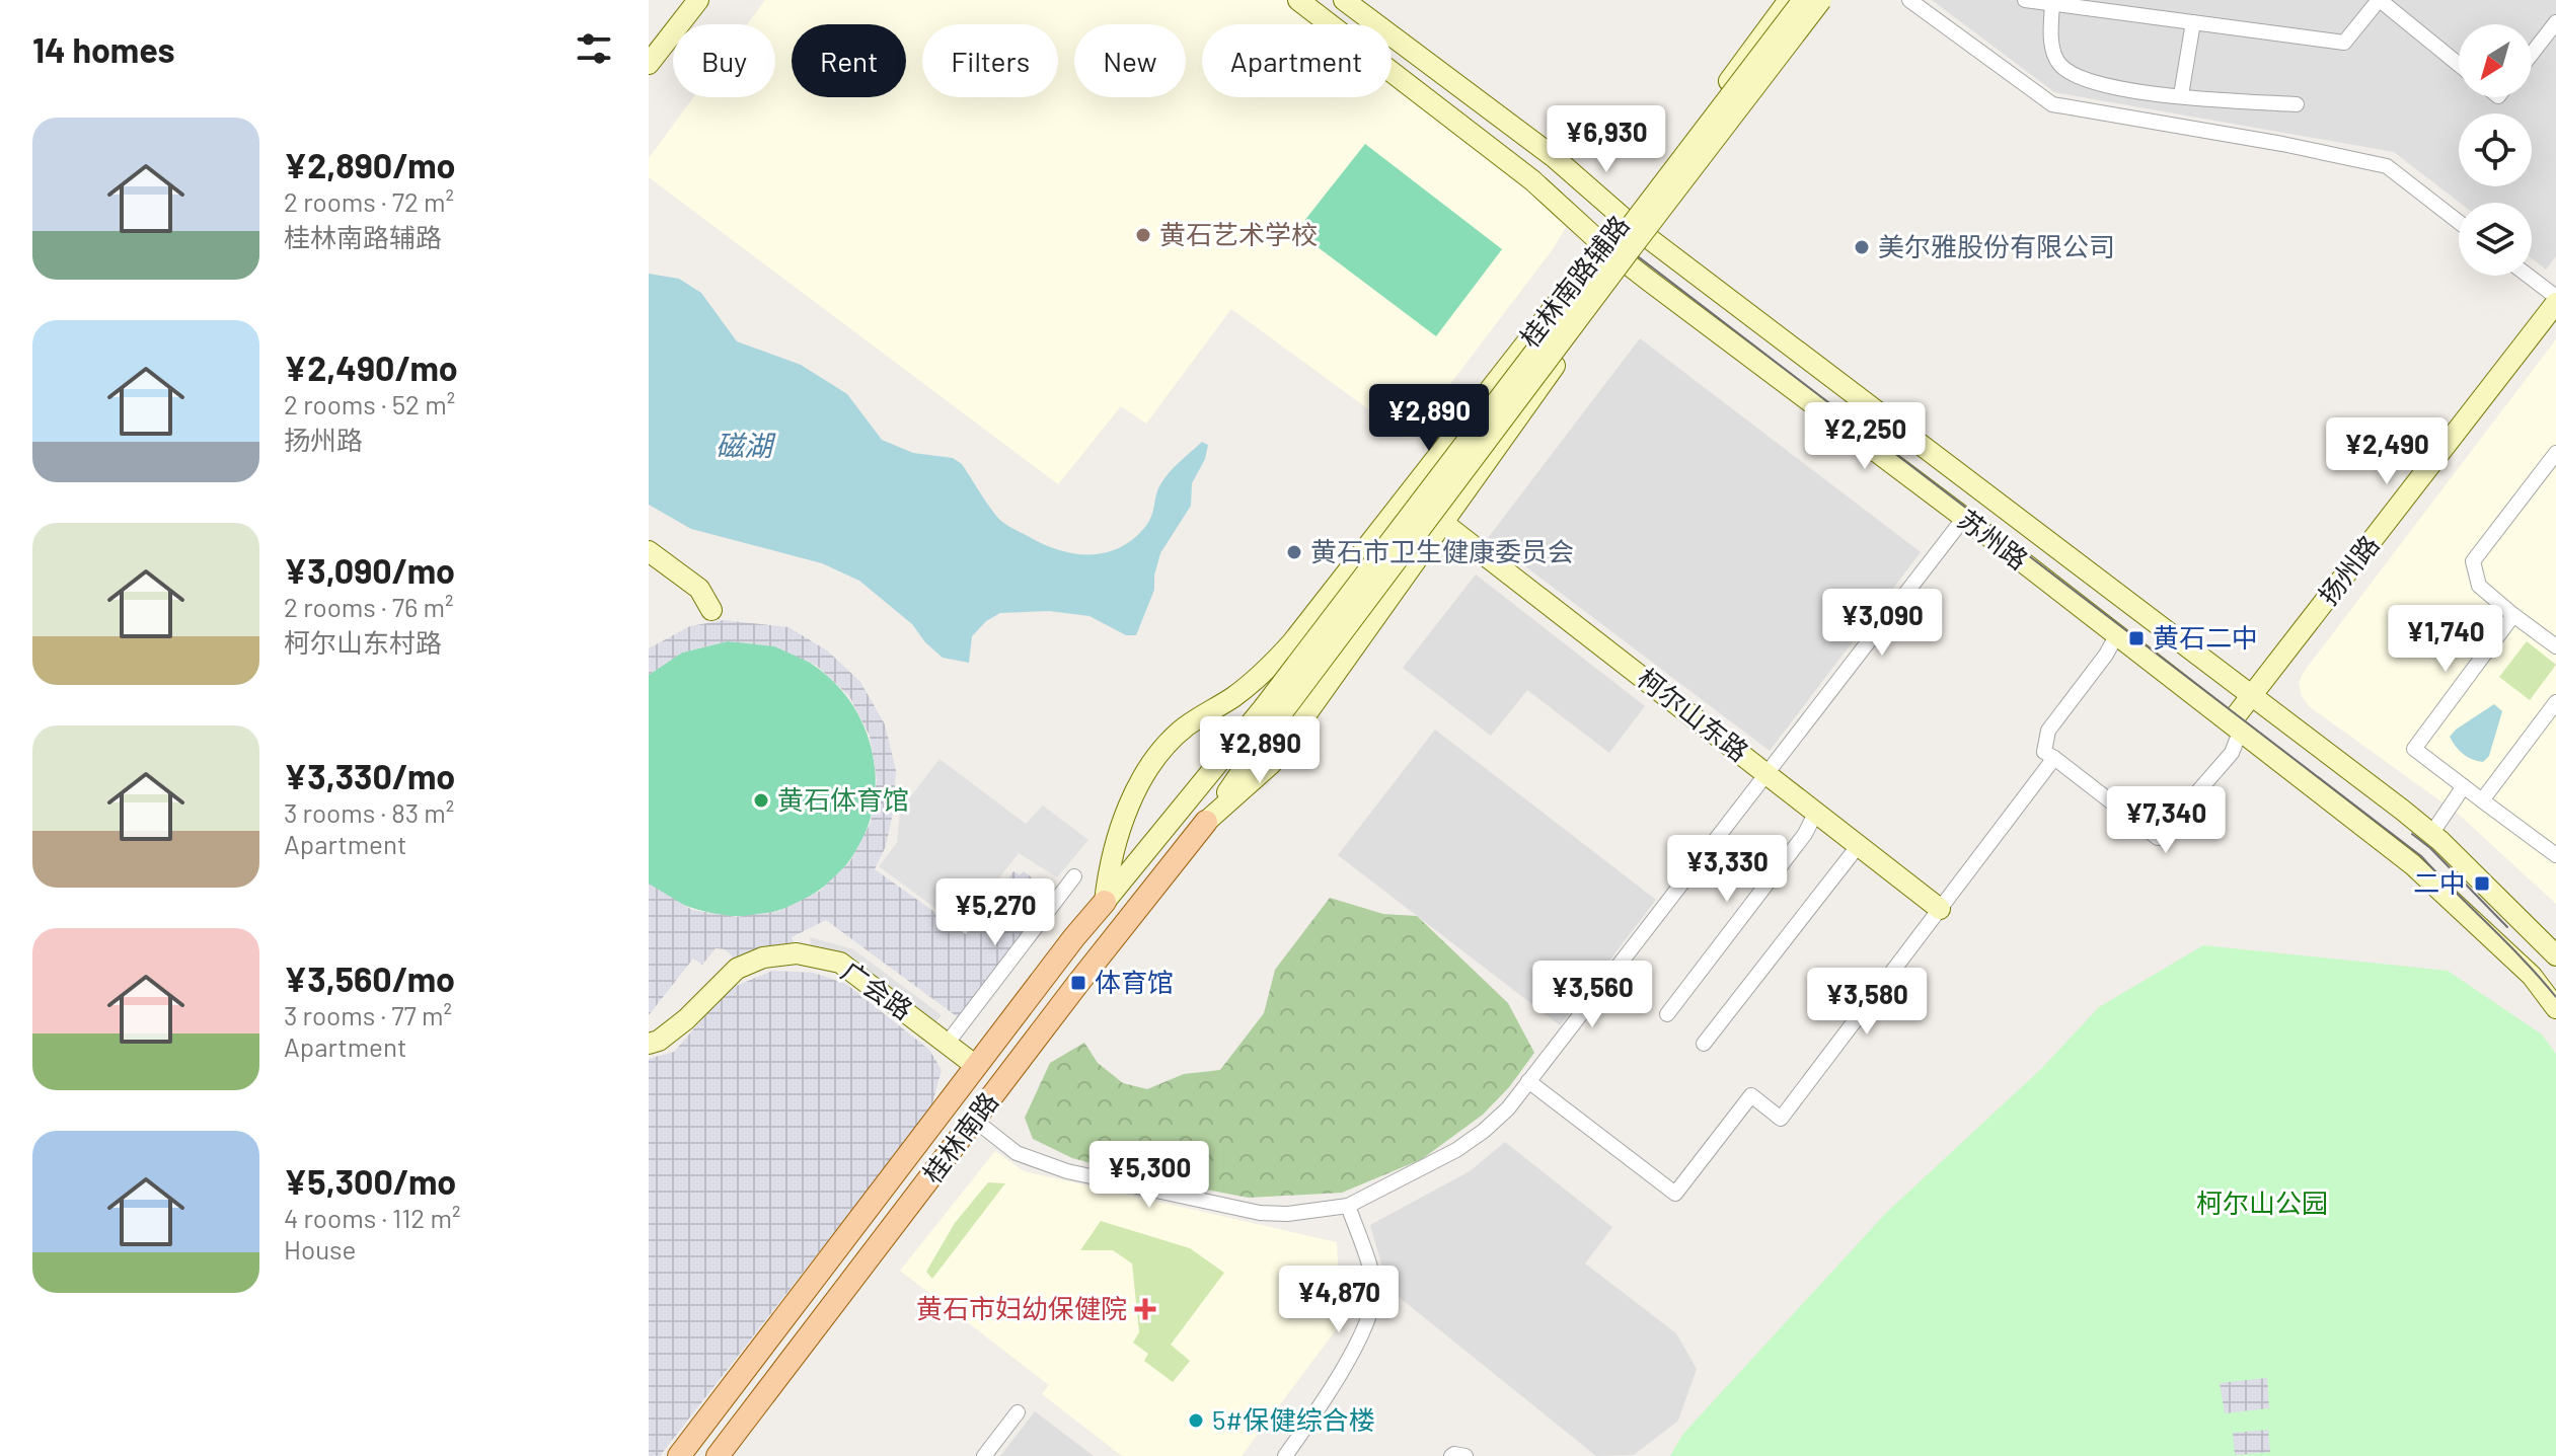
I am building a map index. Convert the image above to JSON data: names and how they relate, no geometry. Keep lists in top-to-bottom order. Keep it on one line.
{"streets":{"main road":["桂林南路辅路","苏州路","扬州路","柯尔山东路","广会路","桂林南路"]},"crossings":[["桂林南路辅路","苏州路"],["桂林南路辅路","柯尔山东路"],["桂林南路辅路","桂林南路"],["苏州路","扬州路"],["广会路","桂林南路"]],"water":["磁湖"],"parks":["柯尔山公园"],"places":{"other":["黄石艺术学校","美尔雅股份有限公司","黄石市卫生健康委员会","黄石体育馆","5#保健综合楼"],"transit":["黄石二中","二中","体育馆"],"health":["黄石市妇幼保健院"]},"north":"bottom left","page":{"heading":"14 homes","chip":["Buy","Rent","Filters","New","Apartment"],"list":[{"name":"¥2,890/mo","note":"2 rooms · 72 m² · 桂林南路辅路"},{"name":"¥2,490/mo","note":"2 rooms · 52 m² · 扬州路"},{"name":"¥3,090/mo","note":"2 rooms · 76 m² · 柯尔山东村路"},{"name":"¥3,330/mo","note":"3 rooms · 83 m² · Apartment"},{"name":"¥3,560/mo","note":"3 rooms · 77 m² · Apartment"},{"name":"¥5,300/mo","note":"4 rooms · 112 m² · House"}],"price":["¥6,930","¥2,890","¥2,250","¥2,490","¥3,090","¥1,740","¥2,890","¥7,340","¥3,330","¥5,270","¥3,560","¥3,580","¥5,300","¥4,870"]}}
